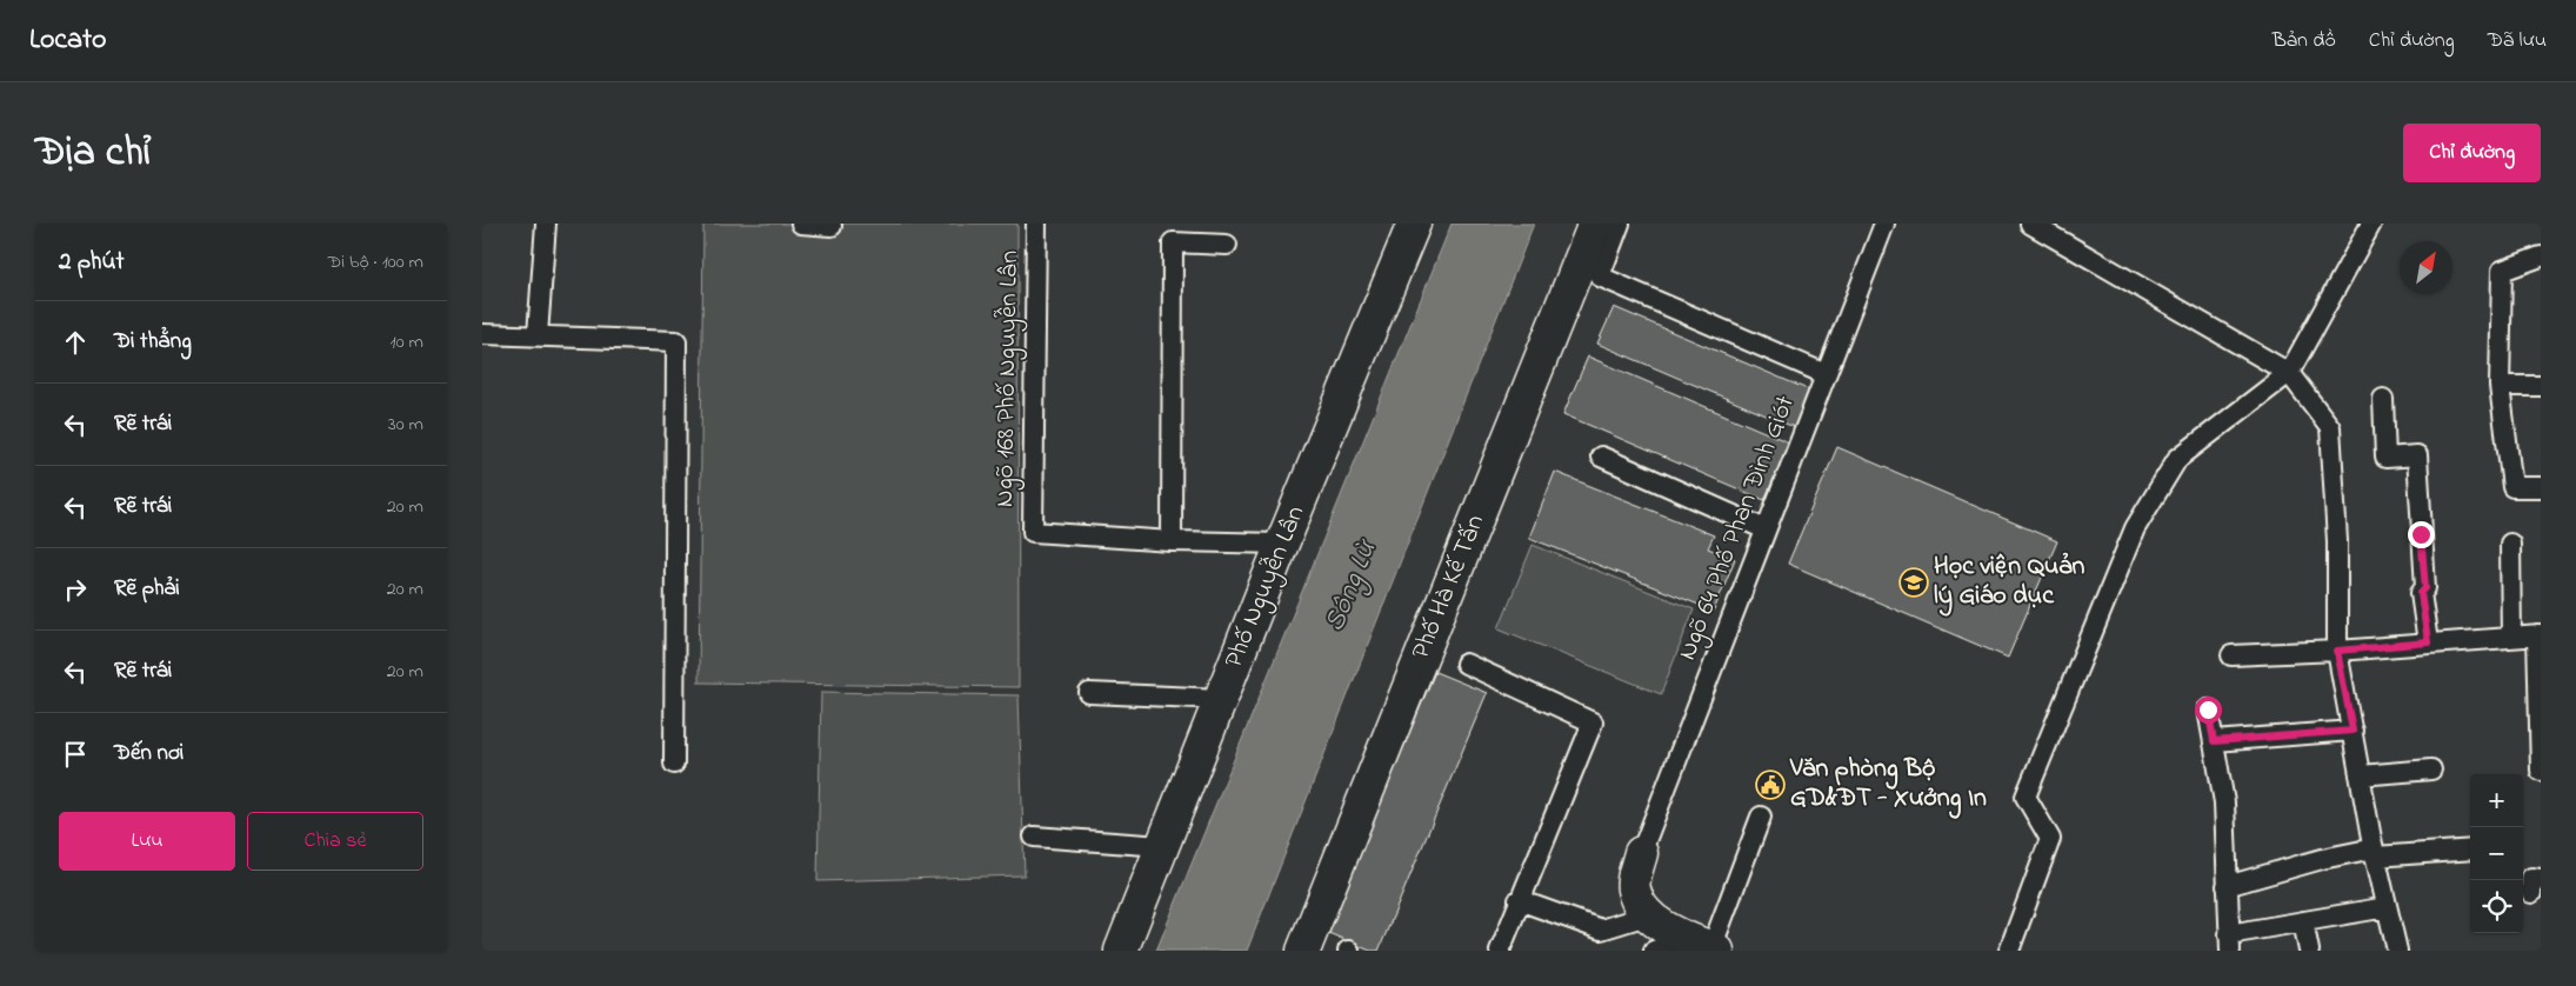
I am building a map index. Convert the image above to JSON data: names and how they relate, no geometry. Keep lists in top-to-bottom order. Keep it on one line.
{"streets":{"street":["Phố Nguyễn Lân","Phố Hà Kế Tấn"],"lane":["Ngõ 168 Phố Nguyễn Lân","Ngõ 64 Phố Phan Đình Giót"]},"crossings":[["Ngõ 168 Phố Nguyễn Lân","Phố Nguyễn Lân"]],"water":["Sông Lừ"],"places":{"school or university":["Học viện Quản lý Giáo dục"],"public building":["Văn phòng Bộ GD&ĐT - Xưởng In"]},"north":"top right","page":{"header":"Locato","nav":["Bản đồ","Chỉ đường","Đã lưu"],"title":"Địa chỉ","buttons":["Chỉ đường",["Lưu","Chia sẻ"]],"heading":["2 phút","Đi bộ · 100 m"],"list":[["Đi thẳng","10 m"],["Rẽ trái","30 m"],["Rẽ trái","20 m"],["Rẽ phải","20 m"],["Rẽ trái","20 m"],"Đến nơi"],"map_buttons":["+","−"]}}
